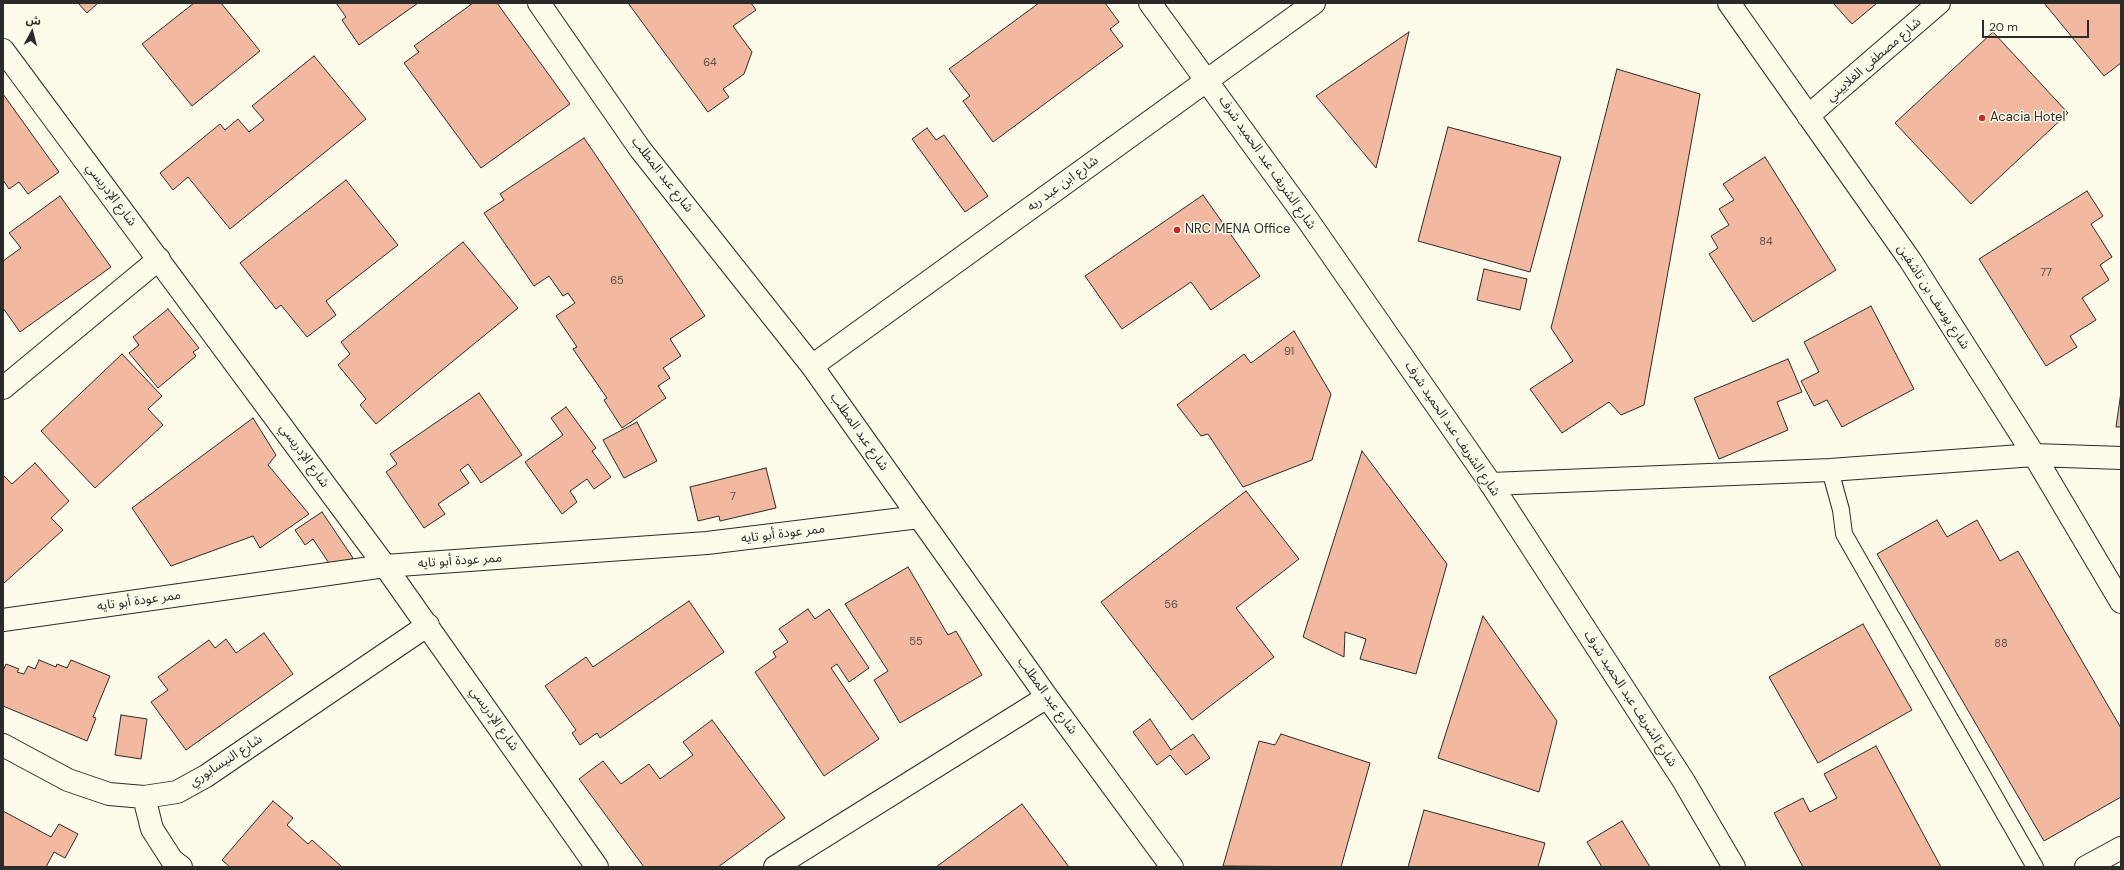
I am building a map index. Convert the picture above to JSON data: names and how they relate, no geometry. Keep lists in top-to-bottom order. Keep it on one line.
{"streets":{"street":["شارع مصطفى الغلاييني","شارع الشريف عبد الحميد شرف","شارع عبد المطلب","شارع ابن عبد ربه","شارع الإدريسي","شارع يوسف بن تاشفين","ممر عودة أبو تايه","شارع النيسابوري"]},"crossings":[["شارع مصطفى الغلاييني","شارع يوسف بن تاشفين"],["شارع الشريف عبد الحميد شرف","شارع ابن عبد ربه"],["شارع عبد المطلب","شارع ابن عبد ربه"],["شارع عبد المطلب","ممر عودة أبو تايه"],["شارع الإدريسي","ممر عودة أبو تايه"],["شارع الإدريسي","شارع النيسابوري"]],"places":["Acacia Hotel","NRC MENA Office"],"house_numbers":["64","84","77","65","91","7","56","55","88"],"scale_bar":"20 m","north":"top"}
